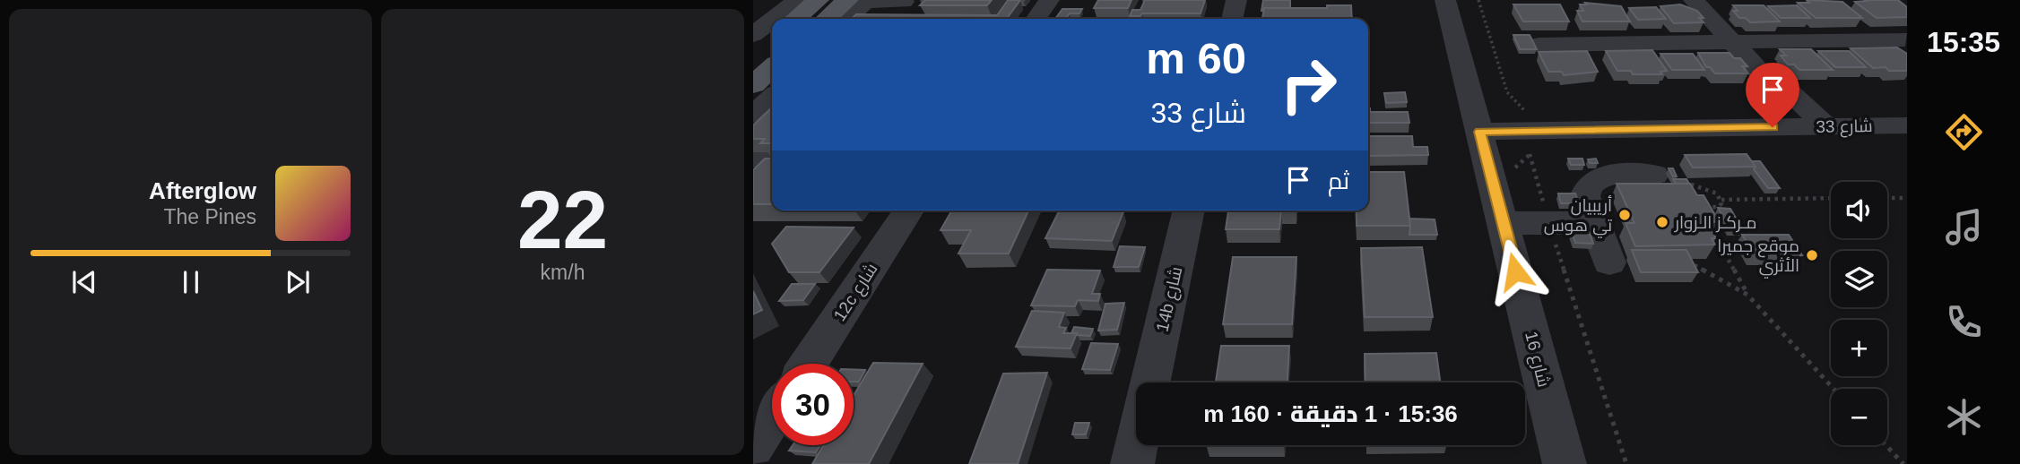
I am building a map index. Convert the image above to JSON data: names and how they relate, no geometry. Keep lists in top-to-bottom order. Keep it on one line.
{"streets":{"street":["شارع 33","12c شارع","14b شارع","شارع 16"]},"crossings":[["شارع 33","شارع 16"]],"places":["أريبيان تي هوس","مـركـز الـزوار","موقع جميرا الأثري"],"page":{"tabs":"15:35","tile":["22","km/h"],"turn":["60 m","شارع 33"],"then":"ثم","song":["Afterglow","The Pines"],"map_buttons":["+","−"],"limit":"30","trip":"15:36 · 1 دقيقة · 160 m"}}
